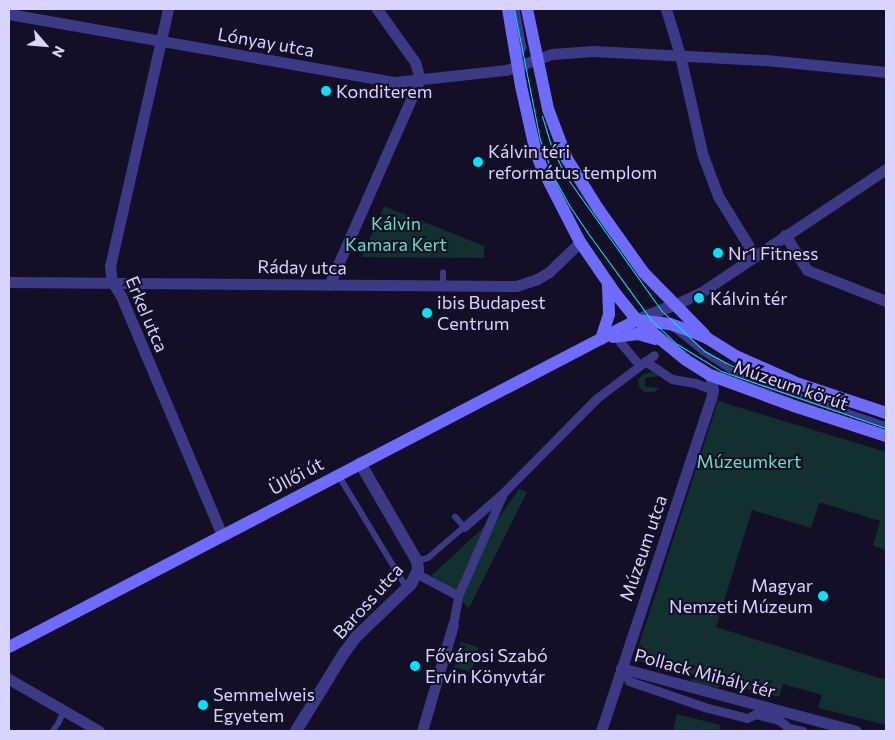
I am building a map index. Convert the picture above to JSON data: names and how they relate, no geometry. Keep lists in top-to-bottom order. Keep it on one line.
{"streets":{"main road":["Múzeum körút","Üllői út"],"street":["Lónyay utca","Ráday utca","Erkel utca","Múzeum utca","Baross utca","Pollack Mihály tér"]},"crossings":[["Lónyay utca","Erkel utca"],["Ráday utca","Erkel utca"],["Erkel utca","Üllői út"],["Múzeum körút","Múzeum utca"],["Múzeum utca","Pollack Mihály tér"]],"parks":["Kálvin Kamara Kert","Múzeumkert"],"places":["Konditerem","Kálvin téri református templom","Nr1 Fitness","Kálvin tér","ibis Budapest Centrum","Magyar Nemzeti Múzeum","Fővárosi Szabó Ervin Könyvtár","Semmelweis Egyetem"],"north":"bottom right"}
